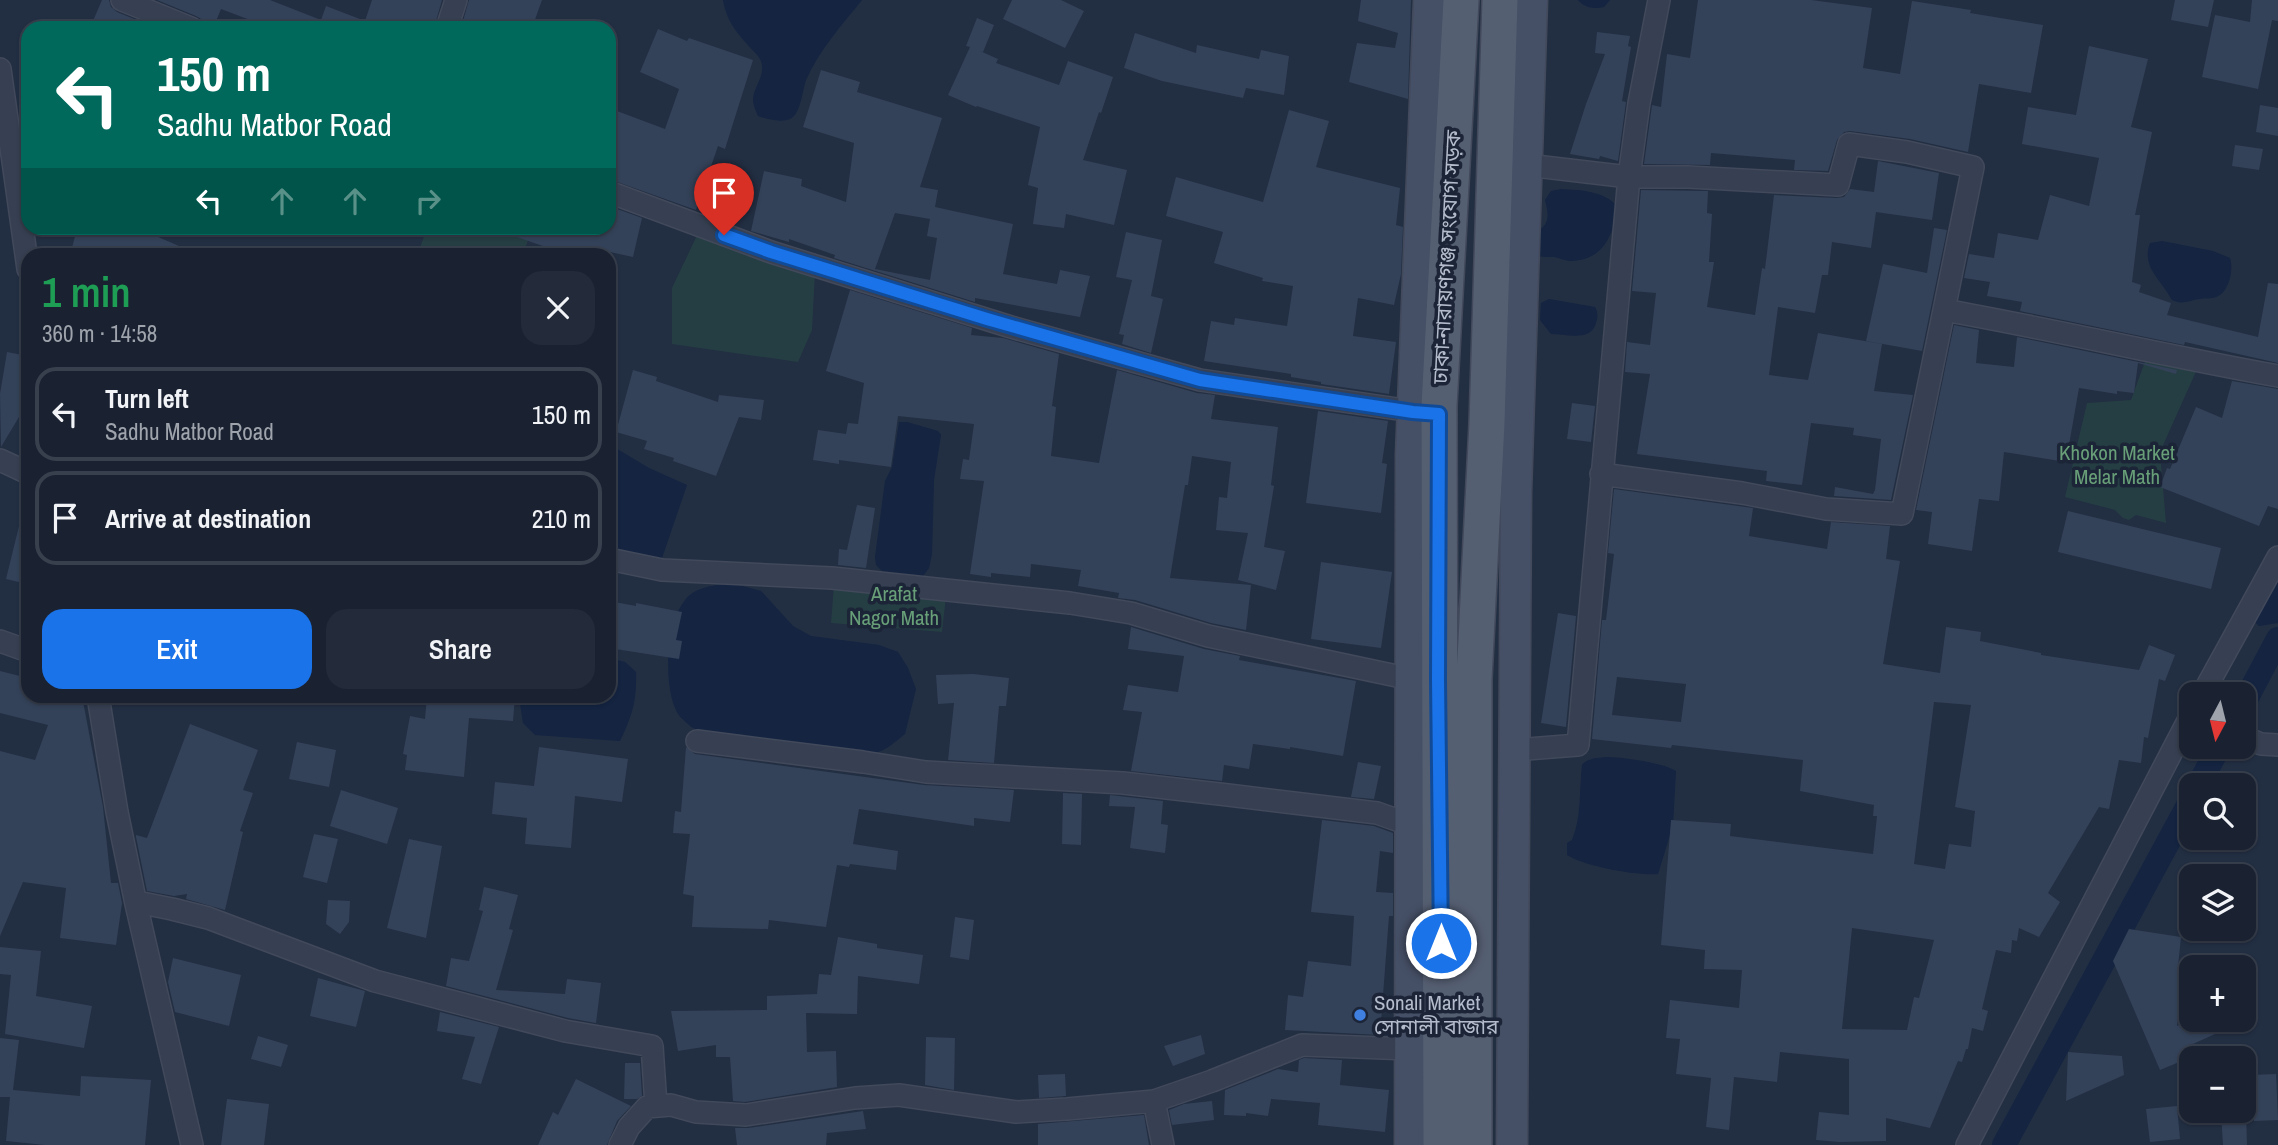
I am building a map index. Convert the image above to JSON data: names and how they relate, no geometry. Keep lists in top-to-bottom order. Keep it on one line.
{"streets":{"main road":["ঢাকা-নারায়ণগঞ্জ সংযোগ সড়ক"]},"parks":["Khokon Market Melar Math","Arafat Nagor Math"],"places":["Sonali Market সোনালী বাজার"],"north":"bottom","page":{"turn":["150 m","Sadhu Matbor Road"],"heading":["1 min","360 m · 14:58"],"list":[{"name":"Turn left","note":"Sadhu Matbor Road","value":"150 m"},{"name":"Arrive at destination","value":"210 m"}],"buttons":["Exit","Share"],"map_buttons":["+","−"]}}
